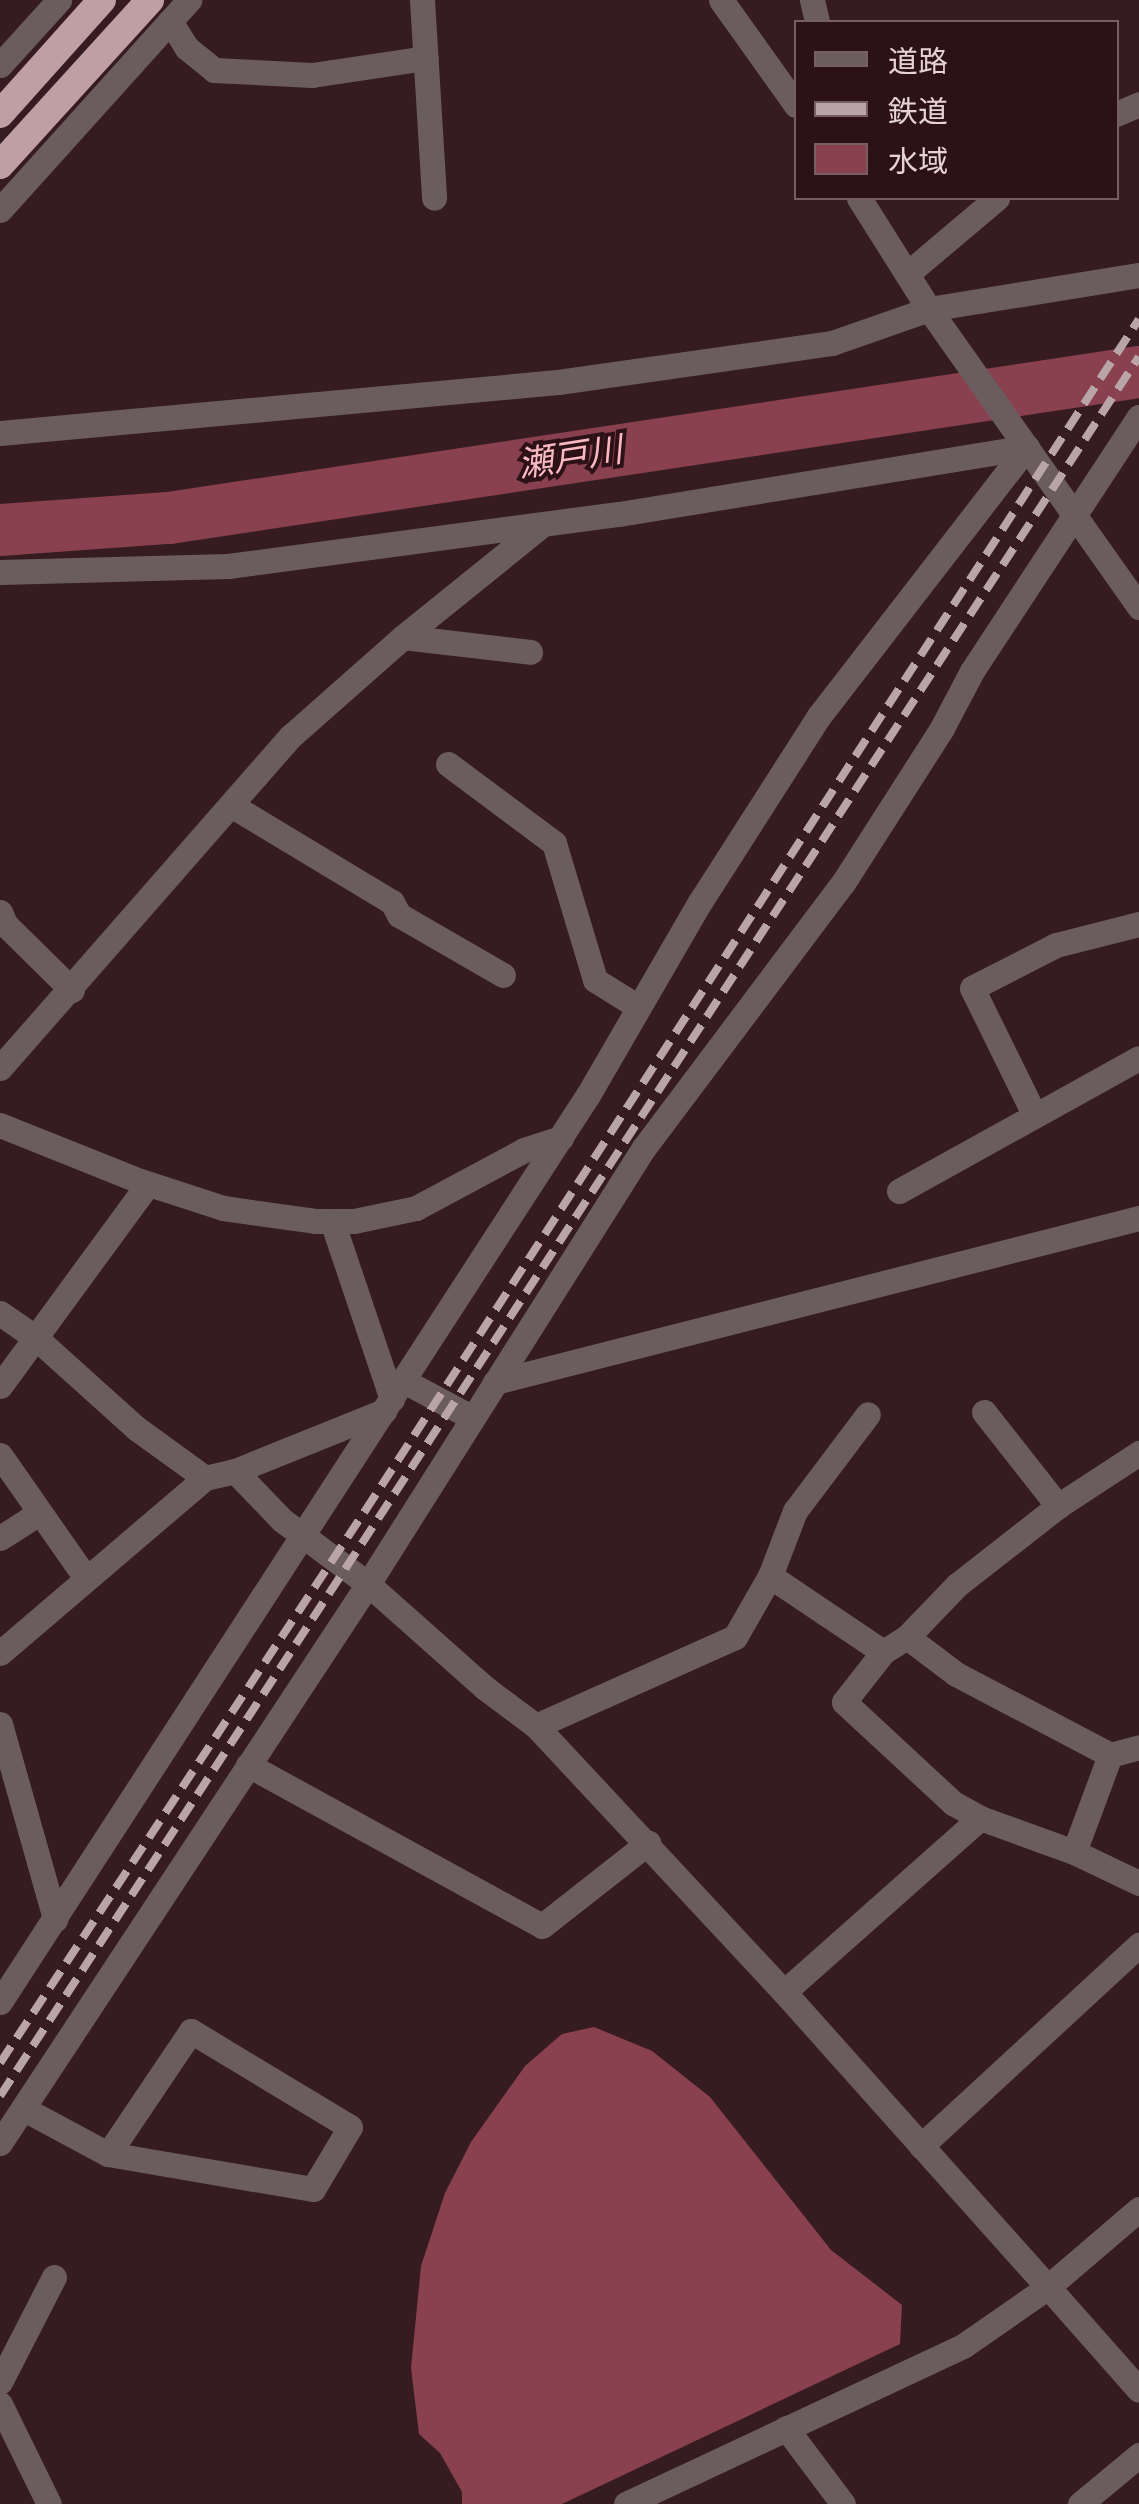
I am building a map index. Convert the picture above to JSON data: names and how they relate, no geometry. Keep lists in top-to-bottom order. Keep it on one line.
{"water":["瀬戸川"],"legend":["道路","鉄道","水域"]}
